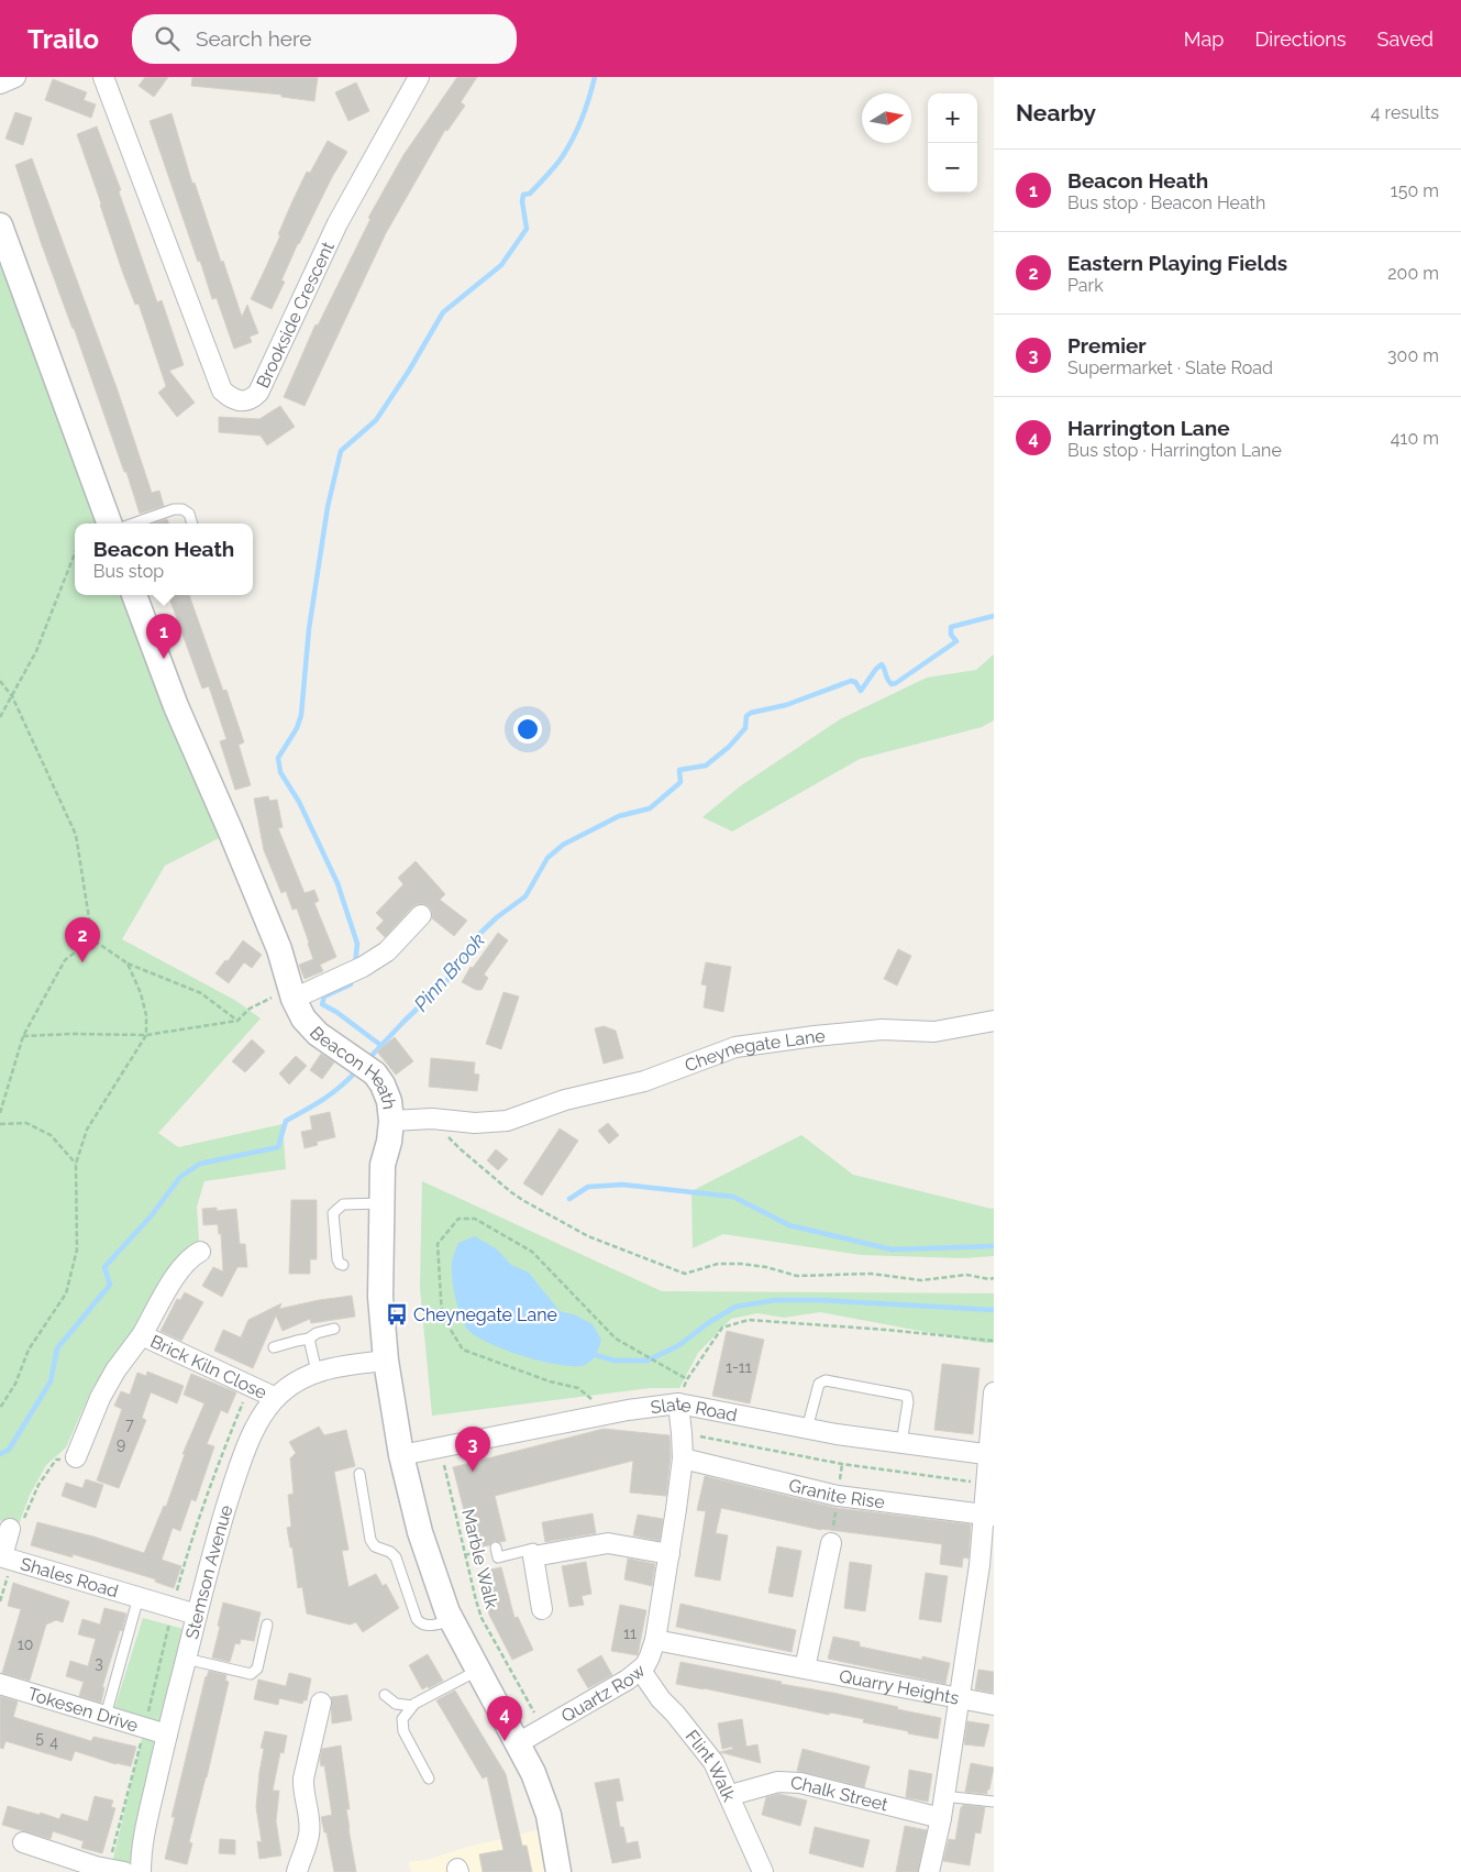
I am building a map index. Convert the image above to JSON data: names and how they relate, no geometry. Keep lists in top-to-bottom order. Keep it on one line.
{"streets":{"street":["Brookside Crescent","Cheynegate Lane","Beacon Heath","Brick Kiln Close","Slate Road","Granite Rise","Stemson Avenue","Shales Road","Quarry Heights","Quartz Row","Tokesen Drive","Flint Walk","Chalk Street"],"path":["Marble Walk"]},"crossings":[["Cheynegate Lane","Beacon Heath"],["Beacon Heath","Slate Road"],["Beacon Heath","Stemson Avenue"],["Beacon Heath","Quartz Row"],["Brick Kiln Close","Stemson Avenue"],["Slate Road","Marble Walk"],["Slate Road","Quartz Row"],["Granite Rise","Quartz Row"],["Marble Walk","Quartz Row"],["Stemson Avenue","Shales Road"],["Stemson Avenue","Tokesen Drive"],["Shales Road","Tokesen Drive"],["Quarry Heights","Quartz Row"],["Quartz Row","Flint Walk"]],"water":["Pinn Brook"],"places":{"bus stop":["Cheynegate Lane"]},"house_numbers":["1-11","7","9","11","10","3","5","4"],"north":"right","page":{"header":"Trailo","search":"Search here","nav":["Map","Directions","Saved"],"heading":["Nearby","4 results"],"map_buttons":["+","−"],"list":[{"mark":"1","name":"Beacon Heath","note":"Bus stop · Beacon Heath","value":"150 m"},{"mark":"2","name":"Eastern Playing Fields","note":"Park","value":"200 m"},{"mark":"3","name":"Premier","note":"Supermarket · Slate Road","value":"300 m"},{"mark":"4","name":"Harrington Lane","note":"Bus stop · Harrington Lane","value":"410 m"}],"popup":["Beacon Heath","Bus stop"],"pins":["1","2","3","4"]}}
